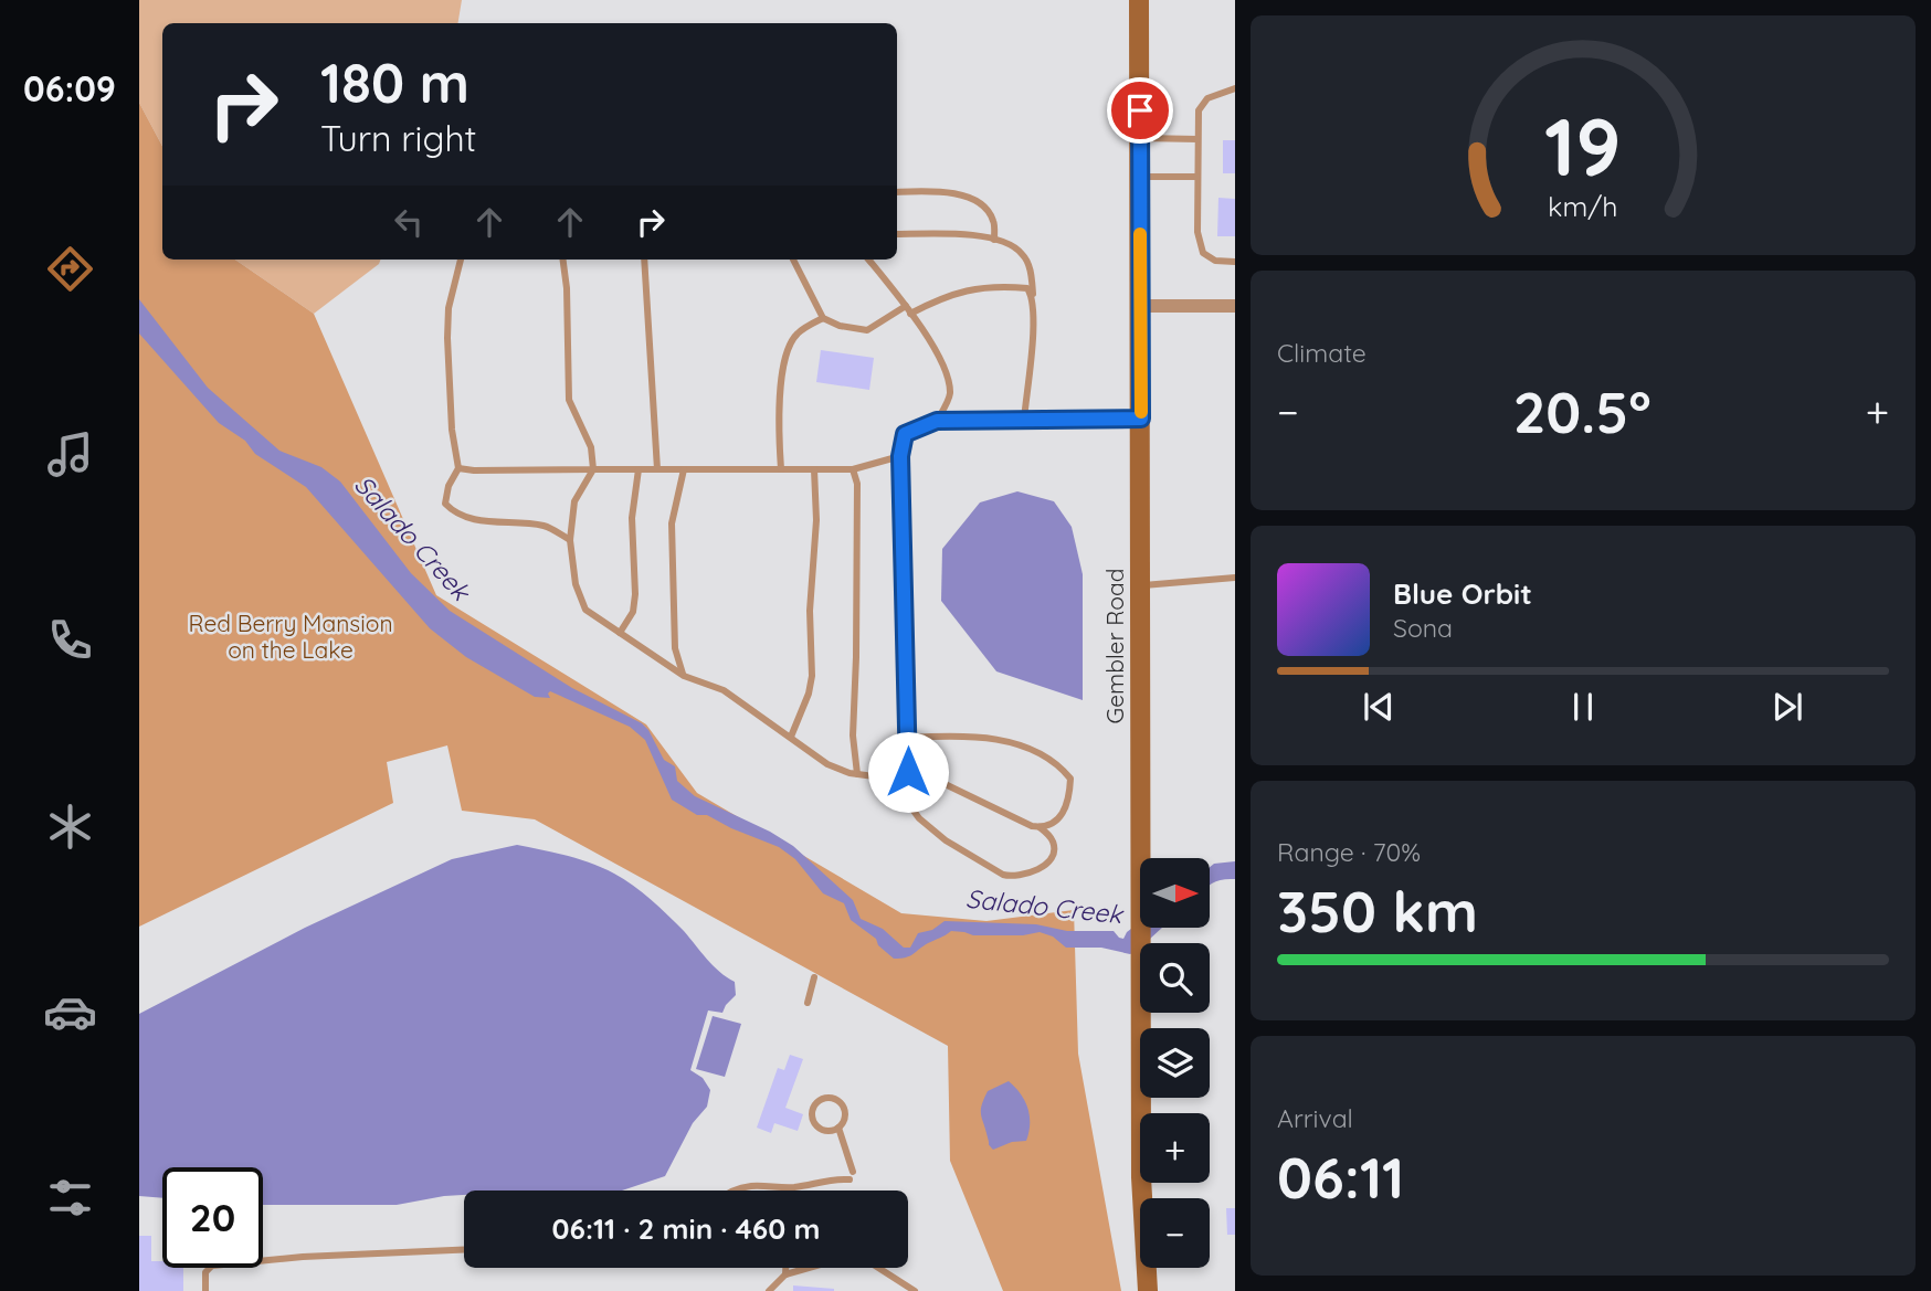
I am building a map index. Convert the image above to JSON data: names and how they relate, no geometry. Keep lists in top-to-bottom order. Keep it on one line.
{"streets":{"main road":["Gembler Road"]},"water":["Salado Creek"],"parks":["Red Berry Mansion on the Lake"],"north":"right","page":{"tabs":"06:09","turn":["180 m","Turn right"],"tile":["Climate",["Range · 70%","350 km"],["Arrival","06:11"]],"heat":["−","20.5°","+"],"song":["Blue Orbit","Sona"],"map_buttons":["+","−"],"limit":"20","trip":"06:11 · 2 min · 460 m","gauge":["19","km/h"]}}
